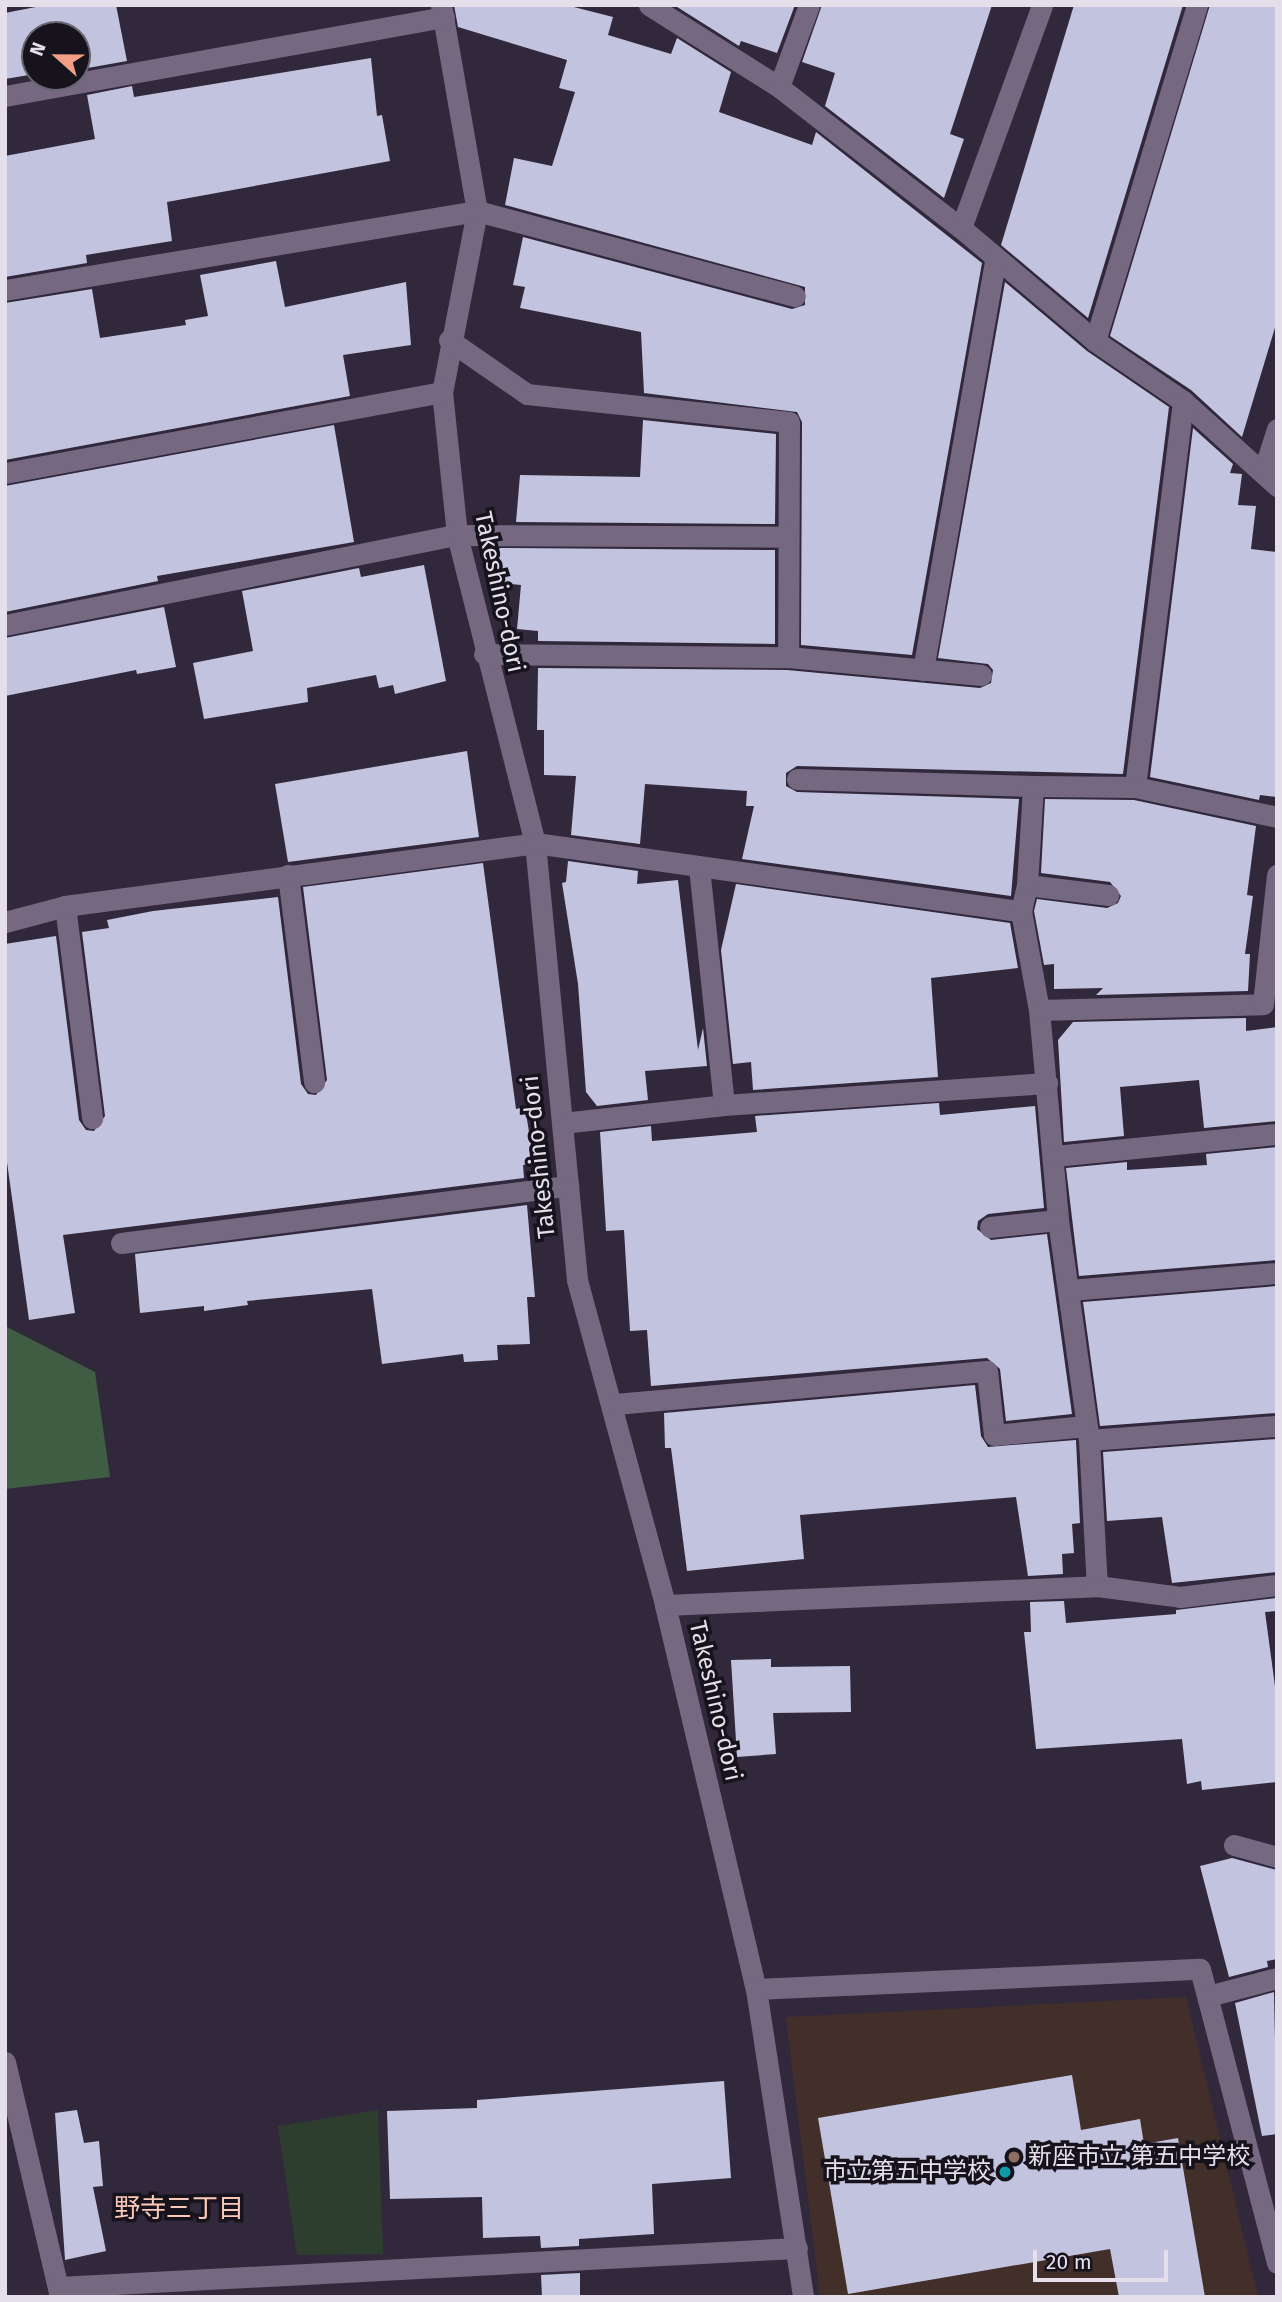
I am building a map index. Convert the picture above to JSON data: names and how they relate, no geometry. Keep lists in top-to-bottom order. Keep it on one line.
{"streets":{"street":["Takeshino-dori"]},"districts":["野寺三丁目"],"places":["新座市立 第五中学校","市立第五中学校"],"scale_bar":"20 m","north":"left"}
